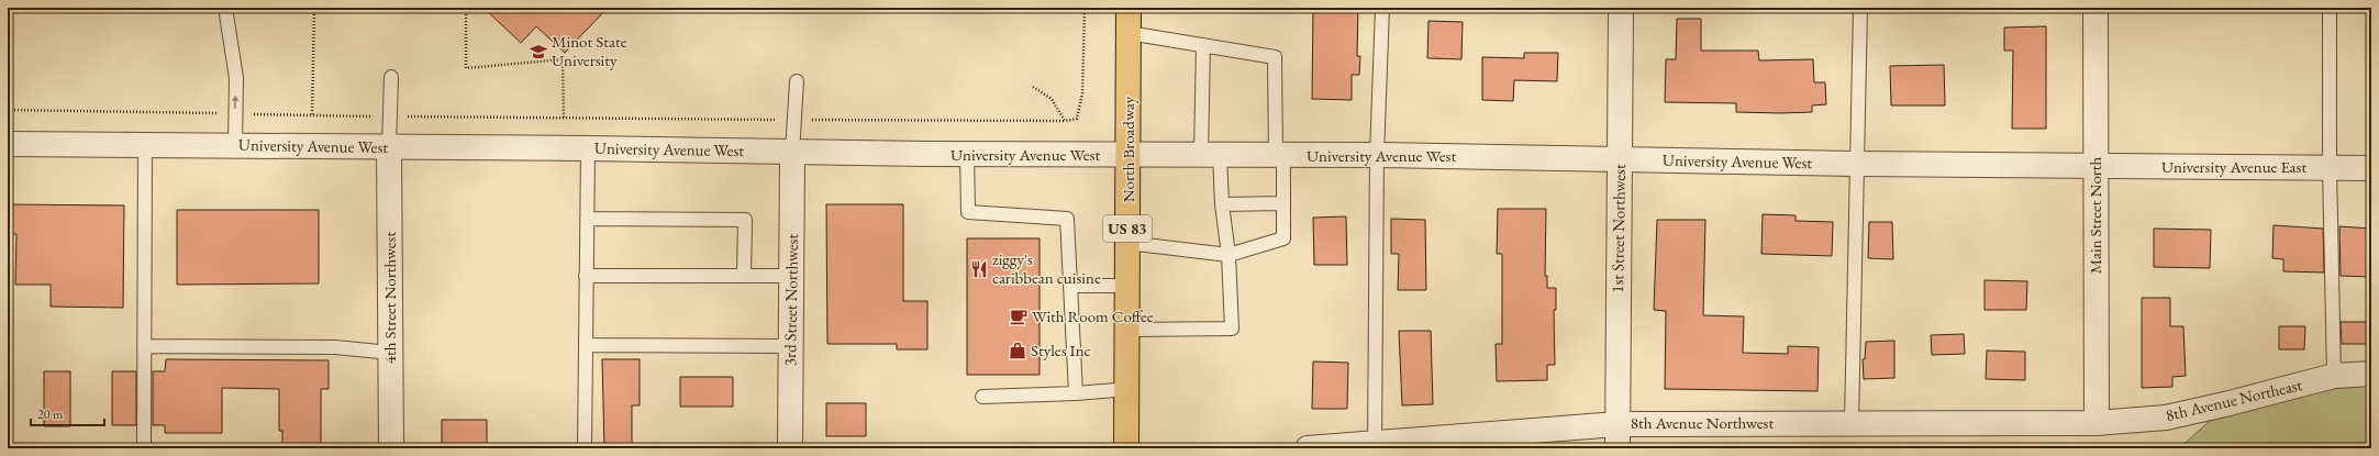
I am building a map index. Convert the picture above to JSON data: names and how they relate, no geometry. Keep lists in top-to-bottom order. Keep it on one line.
{"streets":{"main road":["North Broadway","US 83"],"street":["University Avenue West","University Avenue East","Main Street North","1st Street Northwest","4th Street Northwest","3rd Street Northwest","8th Avenue Northeast","8th Avenue Northwest"]},"crossings":[["University Avenue West","North Broadway"],["University Avenue West","University Avenue East"],["University Avenue West","Main Street North"],["University Avenue West","1st Street Northwest"],["University Avenue West","4th Street Northwest"],["University Avenue West","3rd Street Northwest"],["University Avenue East","Main Street North"],["Main Street North","8th Avenue Northeast"],["Main Street North","8th Avenue Northwest"],["1st Street Northwest","8th Avenue Northwest"],["8th Avenue Northeast","8th Avenue Northwest"]],"places":{"school or university":["Minot State University"],"restaurant":["ziggy's caribbean cuisine"],"cafe":["With Room Coffee"],"shop":["Styles Inc"]},"scale_bar":"20 m"}
